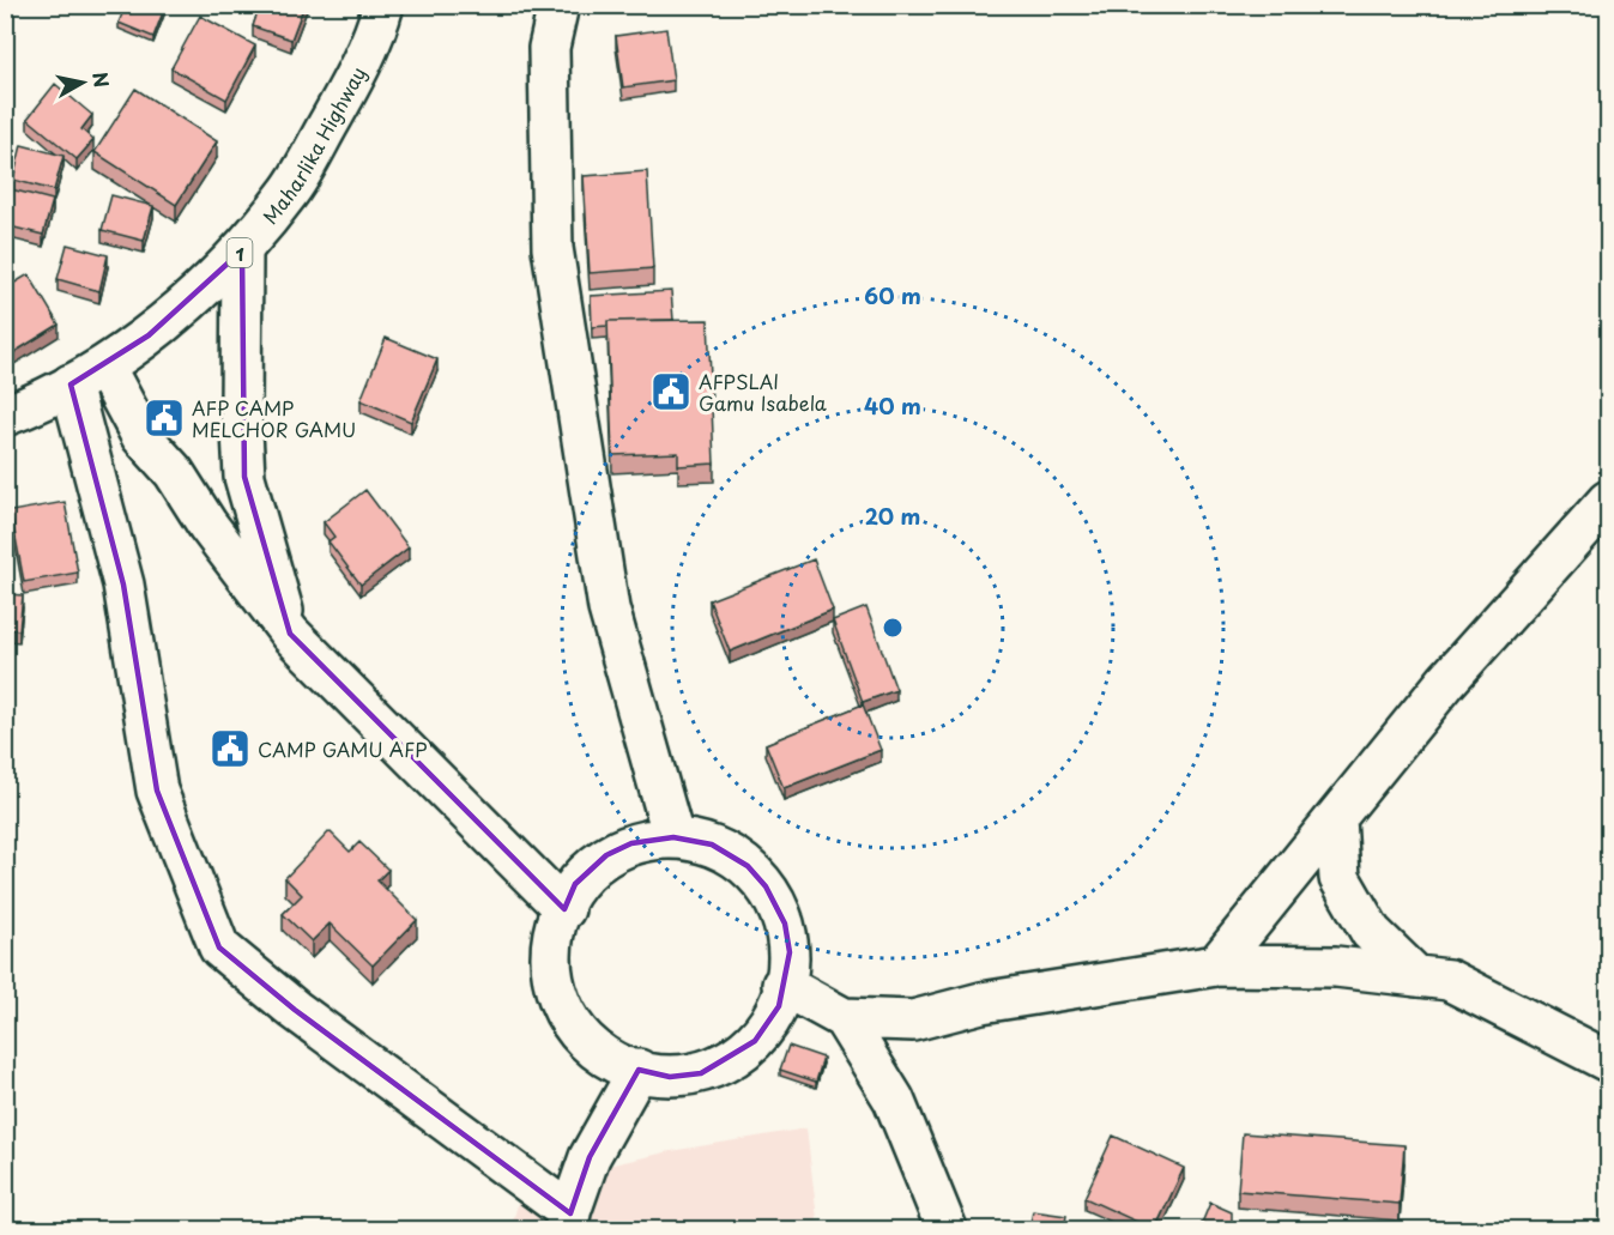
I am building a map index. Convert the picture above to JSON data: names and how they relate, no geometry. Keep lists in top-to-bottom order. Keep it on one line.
{"streets":{"main road":["Maharlika Highway","1"]},"places":{"public building":["AFPSLAI Gamu Isabela","AFP CAMP MELCHOR GAMU","CAMP GAMU AFP"]},"north":"right","rings":["60 m","40 m","20 m"]}
